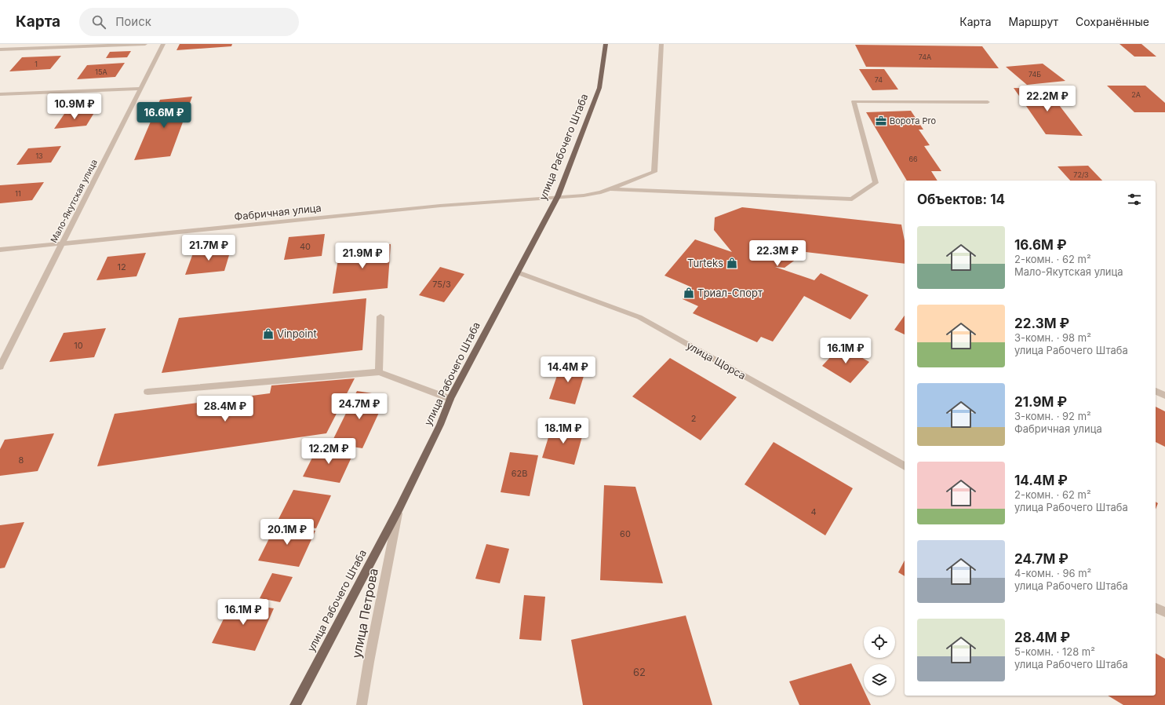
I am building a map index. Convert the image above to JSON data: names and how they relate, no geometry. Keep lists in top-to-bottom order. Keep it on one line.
{"streets":{"main road":["улица Рабочего Штаба"],"street":["Мало-Якутская улица","Фабричная улица","улица Щорса","улица Петрова"]},"crossings":[["улица Рабочего Штаба","Фабричная улица"],["улица Рабочего Штаба","улица Щорса"],["улица Рабочего Штаба","улица Петрова"],["Мало-Якутская улица","Фабричная улица"]],"places":{"office":["Ворота Pro"],"shop":["Turteks","Триал-Спорт","Vinpoint"]},"house_numbers":["74А","1","15А","74Б","74","2А","13","66","72/3","11","40","12","75/3","10","2","8","62В","4","60","62"],"page":{"header":"Карта","search":"Поиск","nav":["Карта","Маршрут","Сохранённые"],"price":["22.2M ₽","10.9M ₽","16.6M ₽","21.7M ₽","22.3M ₽","21.9M ₽","16.1M ₽","14.4M ₽","24.7M ₽","28.4M ₽","18.1M ₽","12.2M ₽","20.1M ₽","16.1M ₽"],"heading":"Объектов: 14","list":[{"name":"16.6M ₽","note":"2-комн. · 62 m² · Мало-Якутская улица"},{"name":"22.3M ₽","note":"3-комн. · 98 m² · улица Рабочего Штаба"},{"name":"21.9M ₽","note":"3-комн. · 92 m² · Фабричная улица"},{"name":"14.4M ₽","note":"2-комн. · 62 m² · улица Рабочего Штаба"},{"name":"24.7M ₽","note":"4-комн. · 96 m² · улица Рабочего Штаба"},{"name":"28.4M ₽","note":"5-комн. · 128 m² · улица Рабочего Штаба"}]}}
